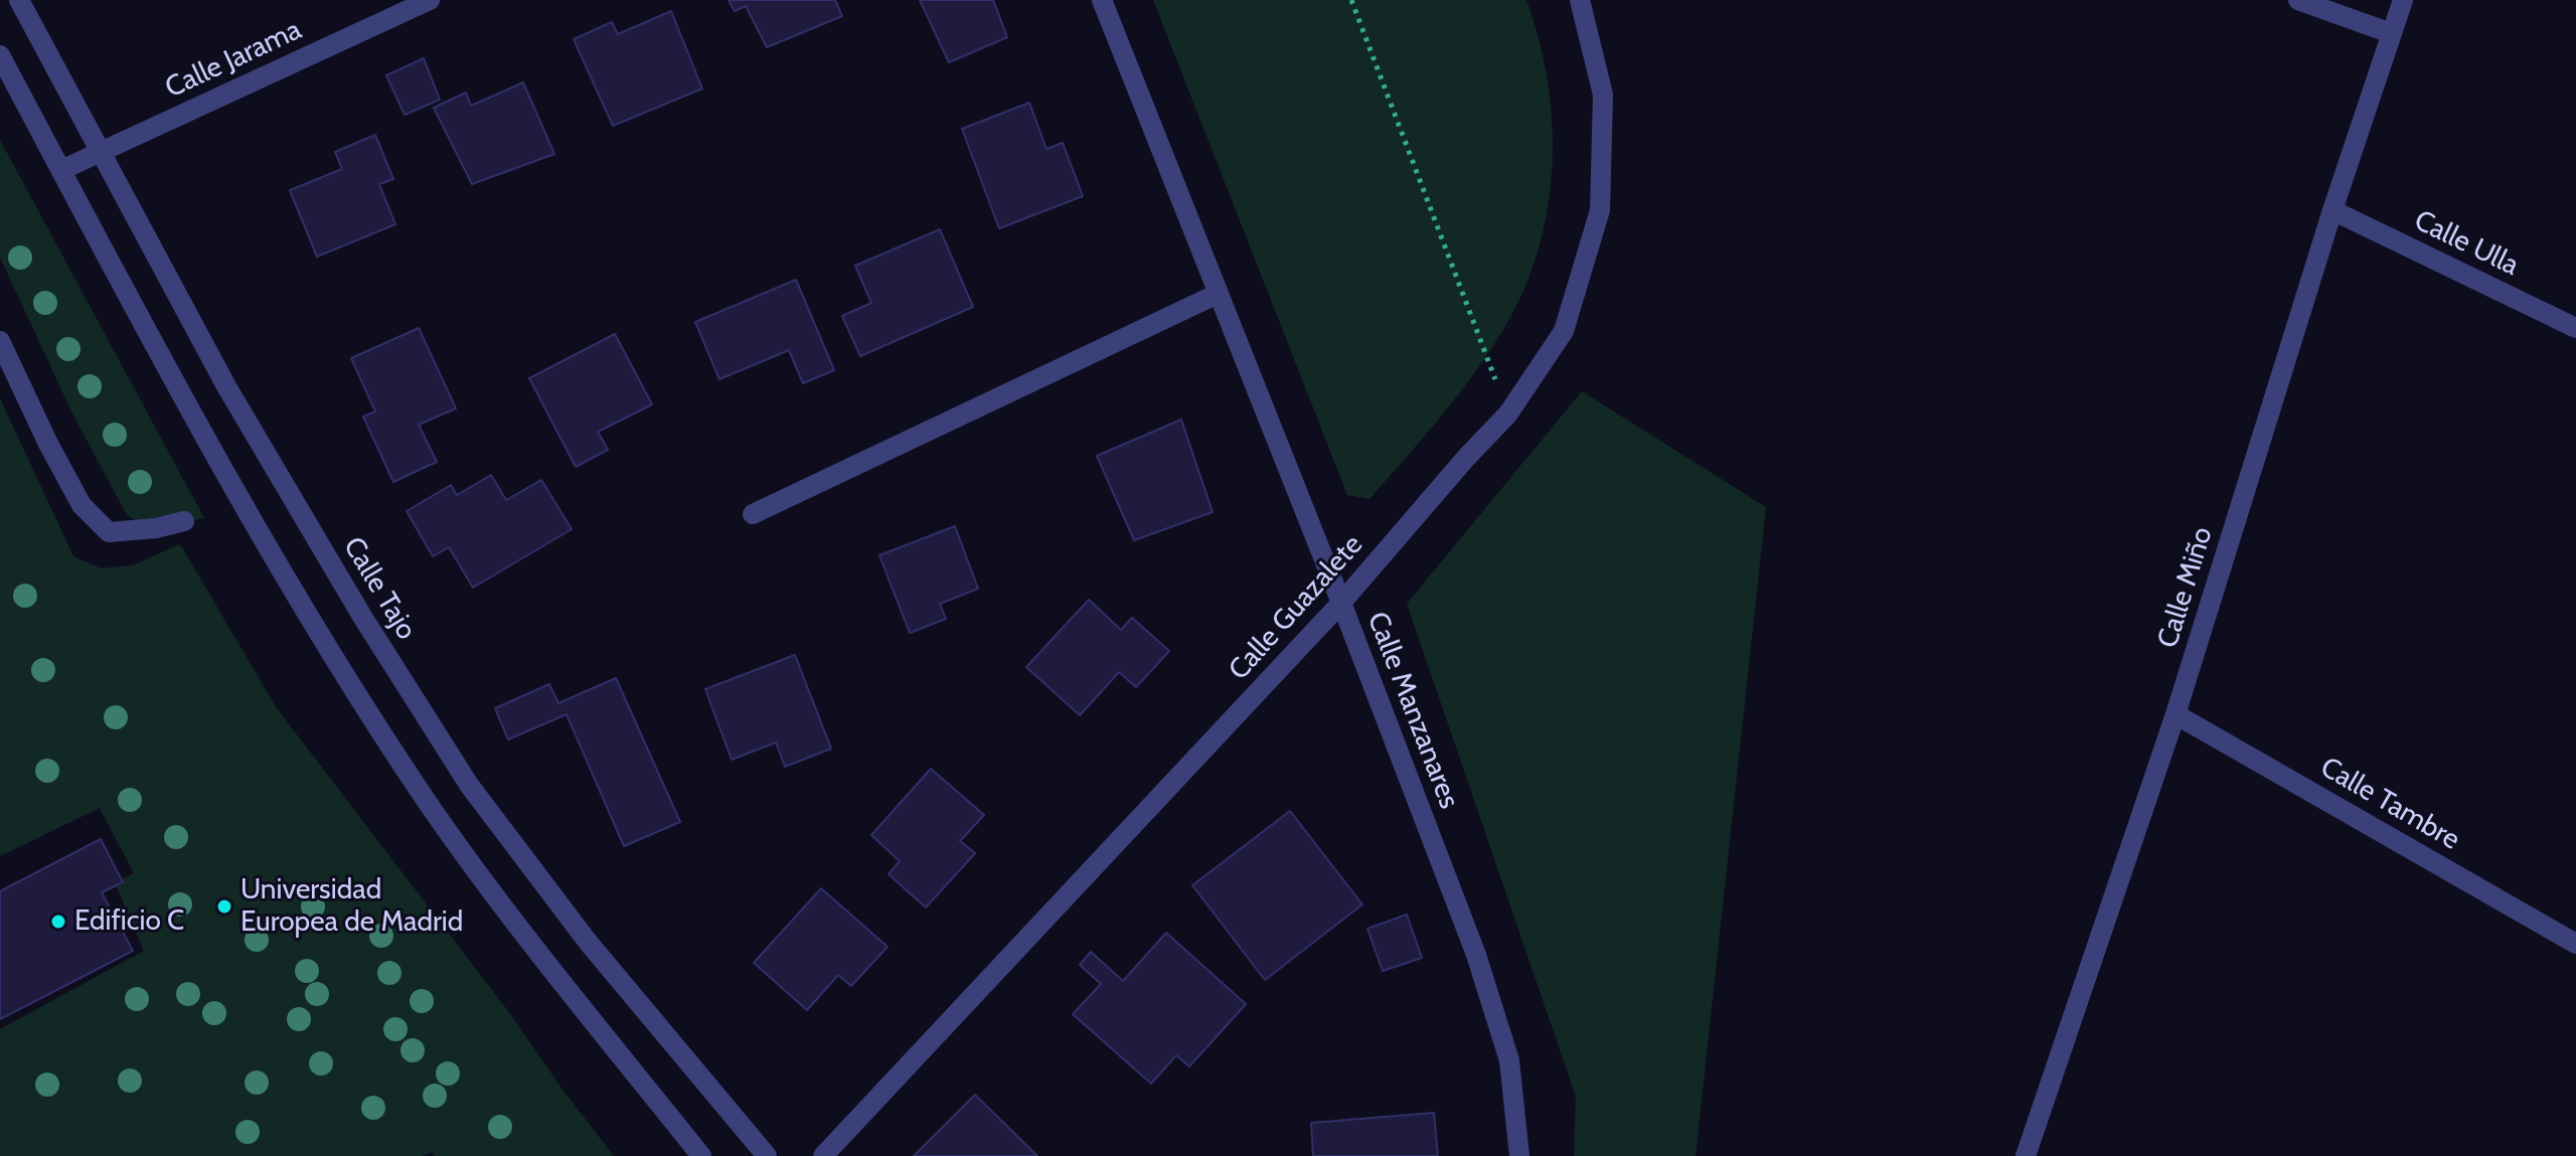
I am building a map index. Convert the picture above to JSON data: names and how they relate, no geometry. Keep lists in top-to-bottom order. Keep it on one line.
{"streets":{"street":["Calle Jarama","Calle Ulla","Calle Miño","Calle Tajo","Calle Guazalete","Calle Manzanares","Calle Tambre"]},"crossings":[["Calle Jarama","Calle Tajo"],["Calle Ulla","Calle Miño"],["Calle Miño","Calle Tambre"],["Calle Guazalete","Calle Manzanares"]],"places":["Universidad Europea de Madrid","Edificio C"]}
